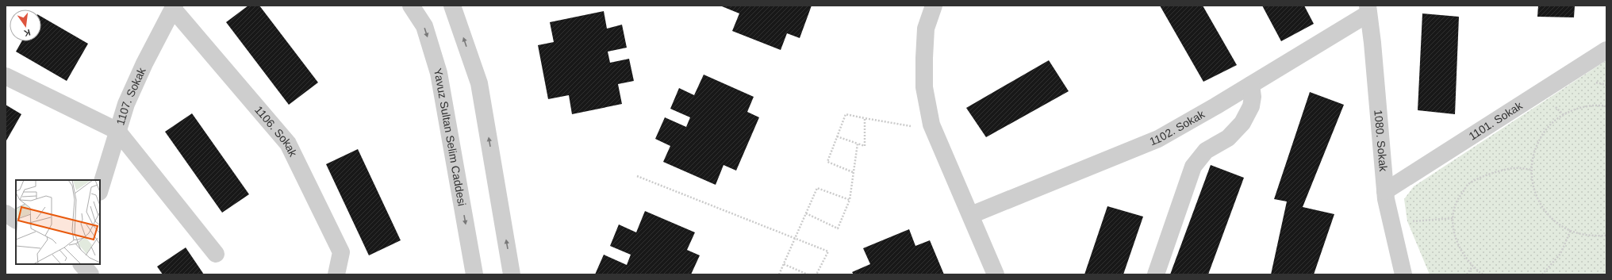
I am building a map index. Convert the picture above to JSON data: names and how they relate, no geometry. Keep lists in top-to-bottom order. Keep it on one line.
{"streets":{"street":["1107. Sokak","1101. Sokak","1102. Sokak","1106. Sokak","Yavuz Sultan Selim Caddesi","1080. Sokak"]},"crossings":[["1107. Sokak","1106. Sokak"],["1101. Sokak","1080. Sokak"],["1102. Sokak","1080. Sokak"]],"north":"bottom"}
